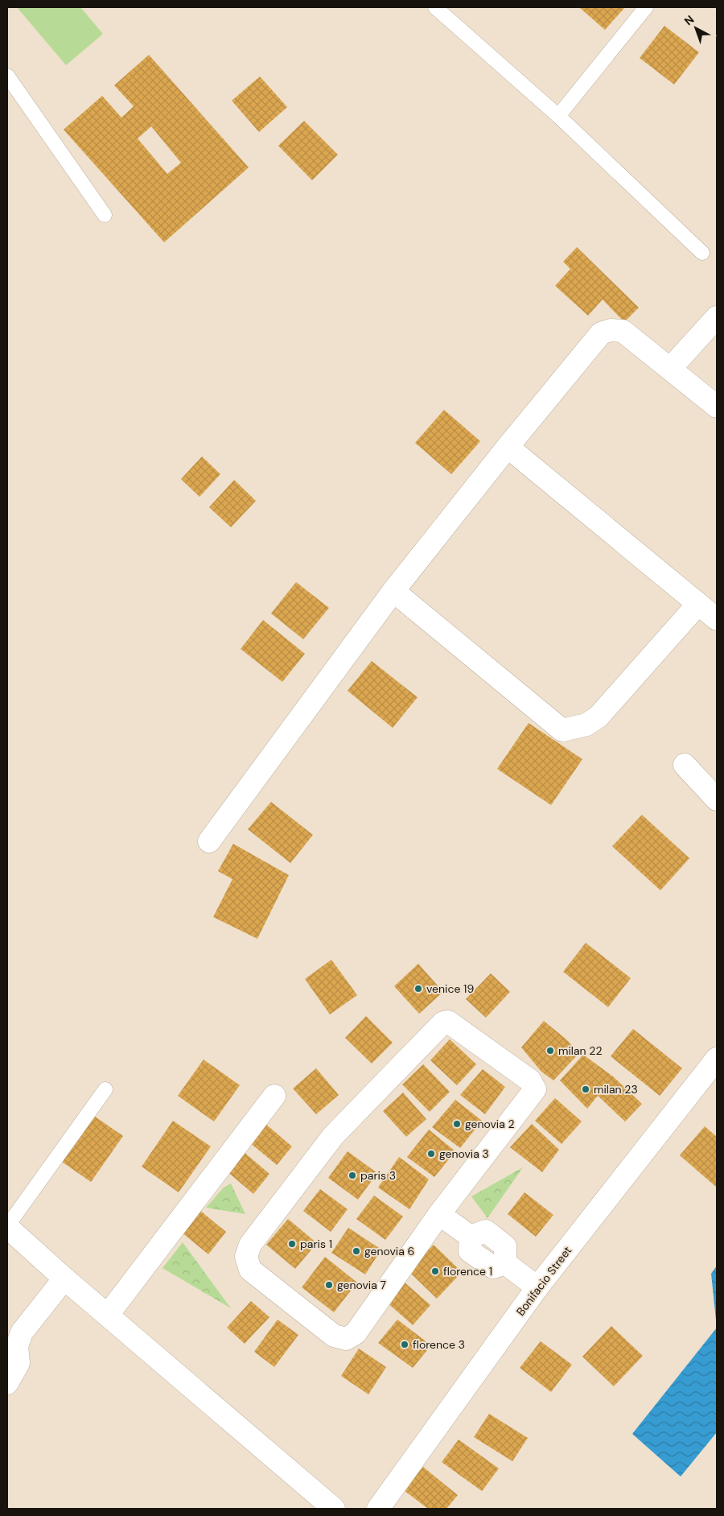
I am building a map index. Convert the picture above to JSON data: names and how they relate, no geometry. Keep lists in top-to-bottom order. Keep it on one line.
{"streets":{"street":["Bonifacio Street"]},"places":["venice 19","milan 22","milan 23","genovia 2","genovia 3","paris 3","paris 1","genovia 6","florence 1","genovia 7","florence 3"],"north":"top left"}
